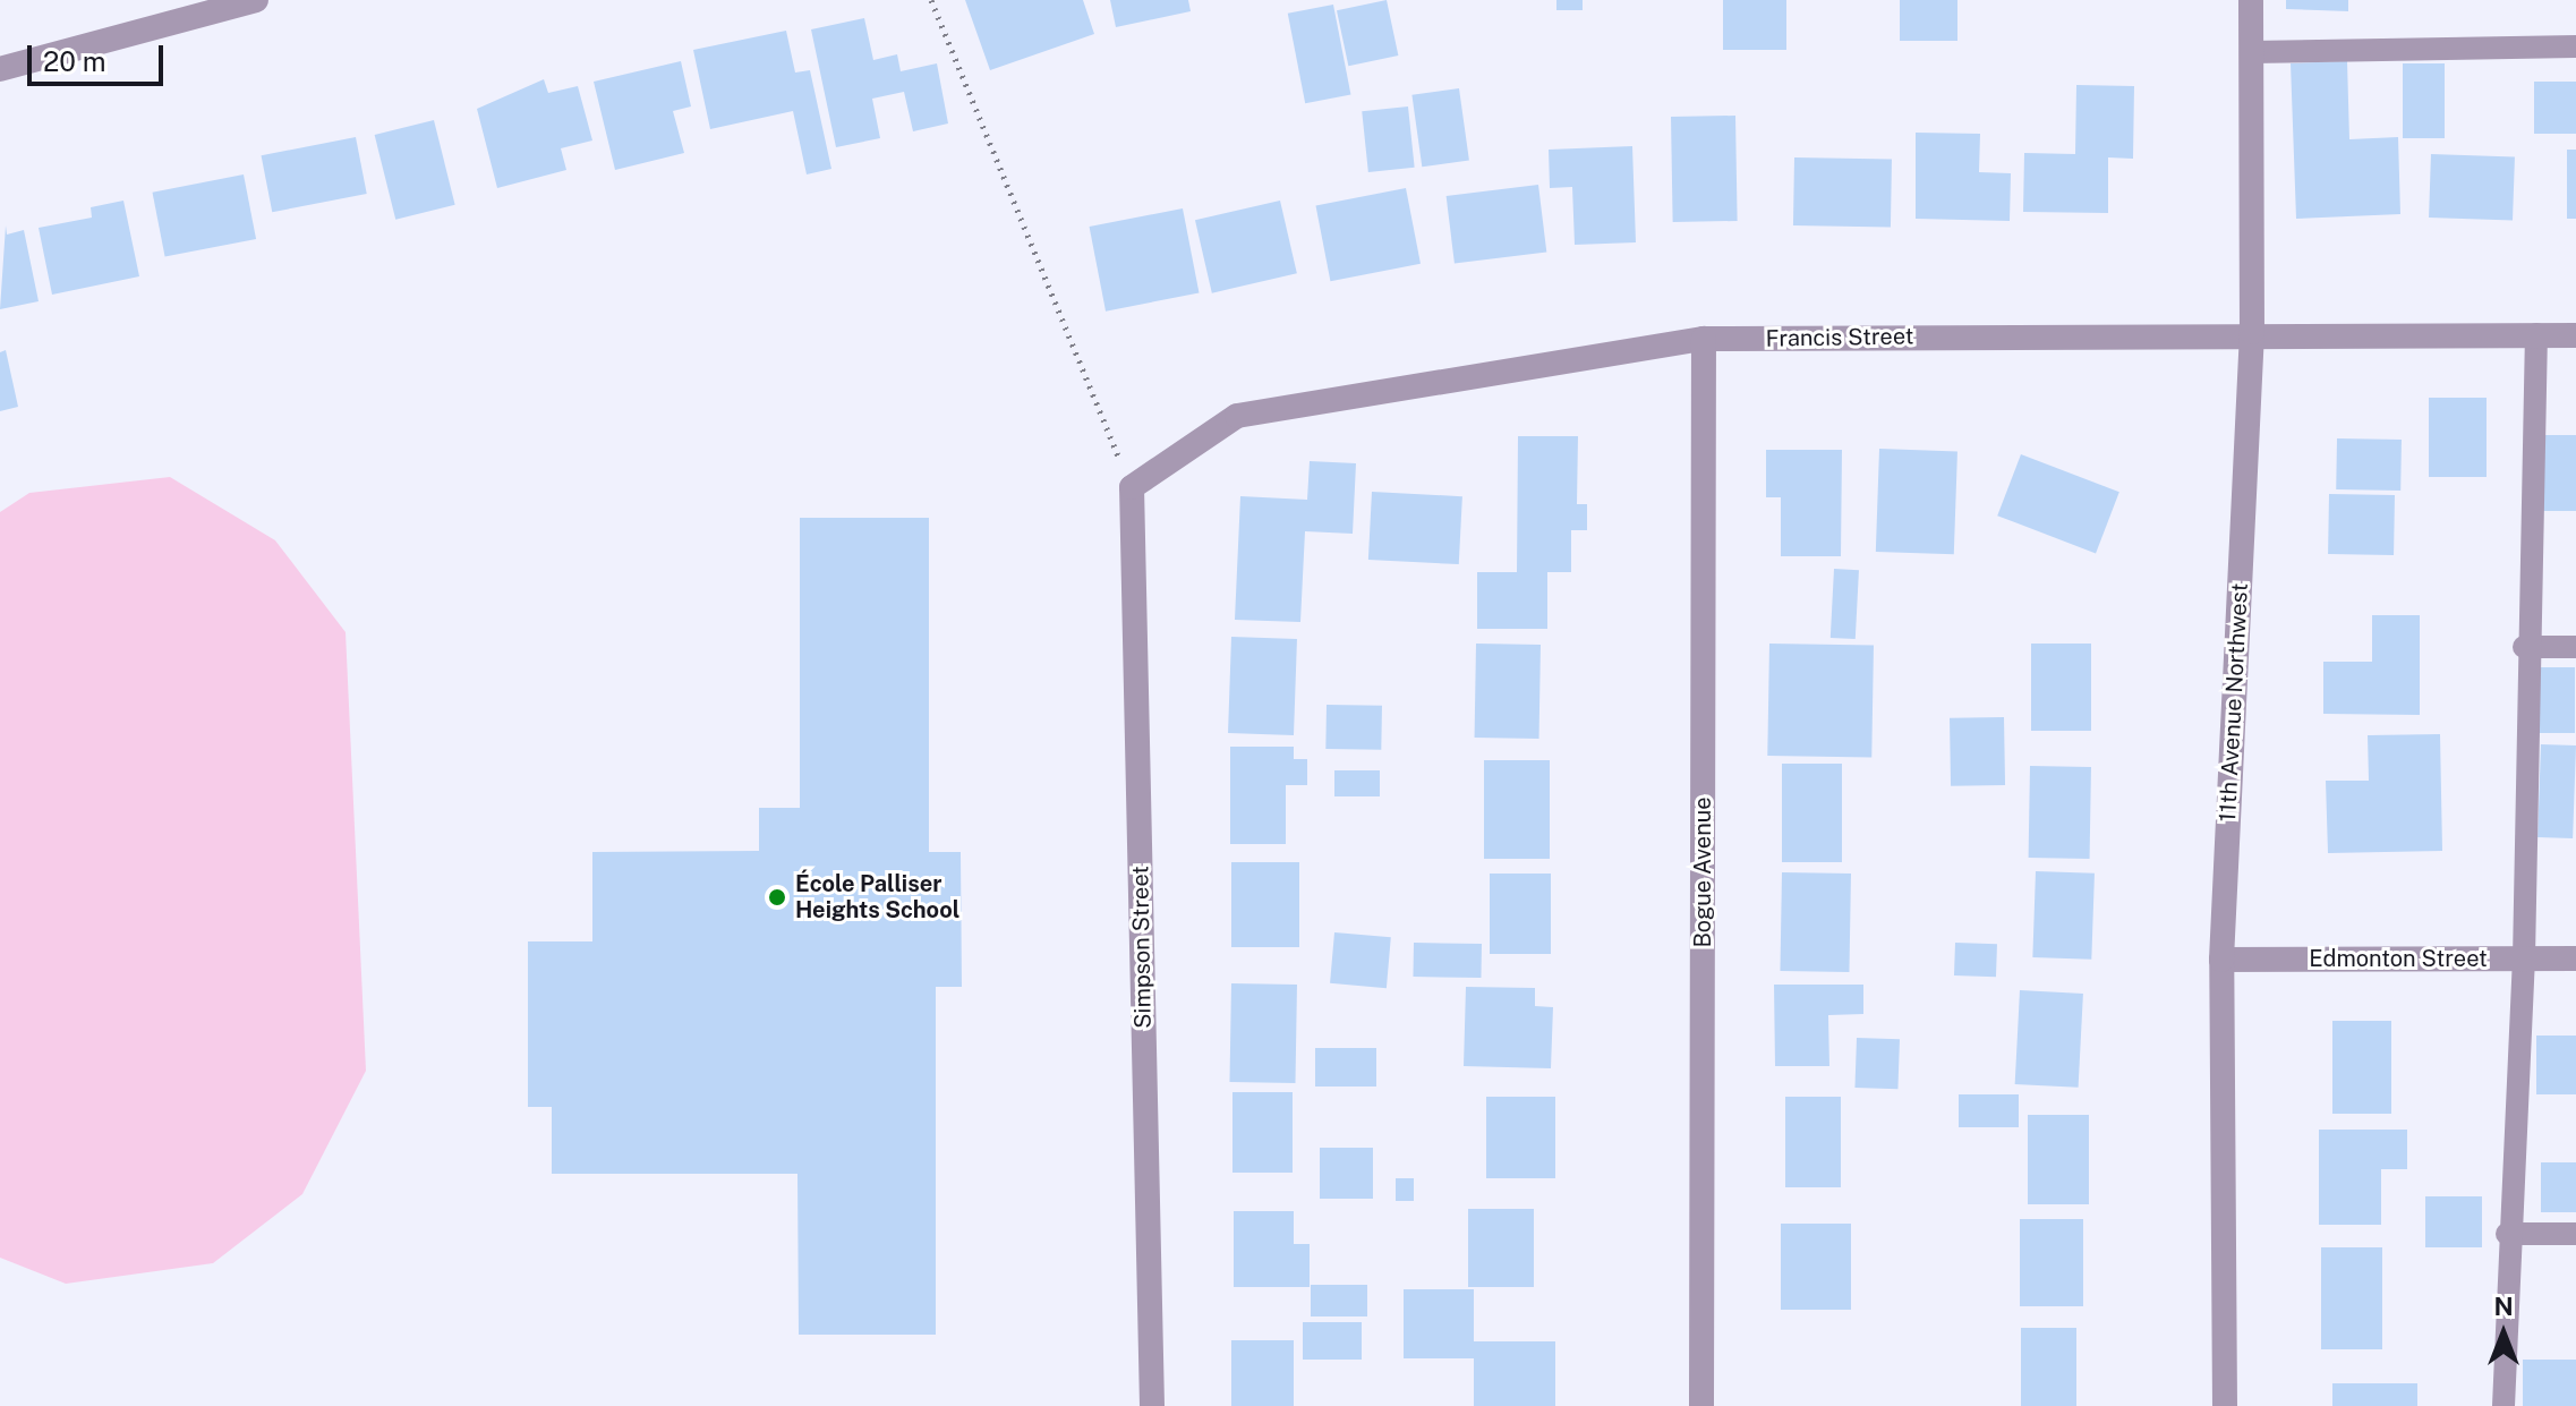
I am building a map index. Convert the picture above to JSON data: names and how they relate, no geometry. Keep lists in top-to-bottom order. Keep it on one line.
{"streets":{"street":["Francis Street","11th Avenue Northwest","Bogue Avenue","Simpson Street","Edmonton Street"]},"crossings":[["Francis Street","11th Avenue Northwest"],["Francis Street","Bogue Avenue"],["Francis Street","Simpson Street"],["11th Avenue Northwest","Edmonton Street"]],"places":["École Palliser Heights School"],"scale_bar":"20 m","north":"top"}
